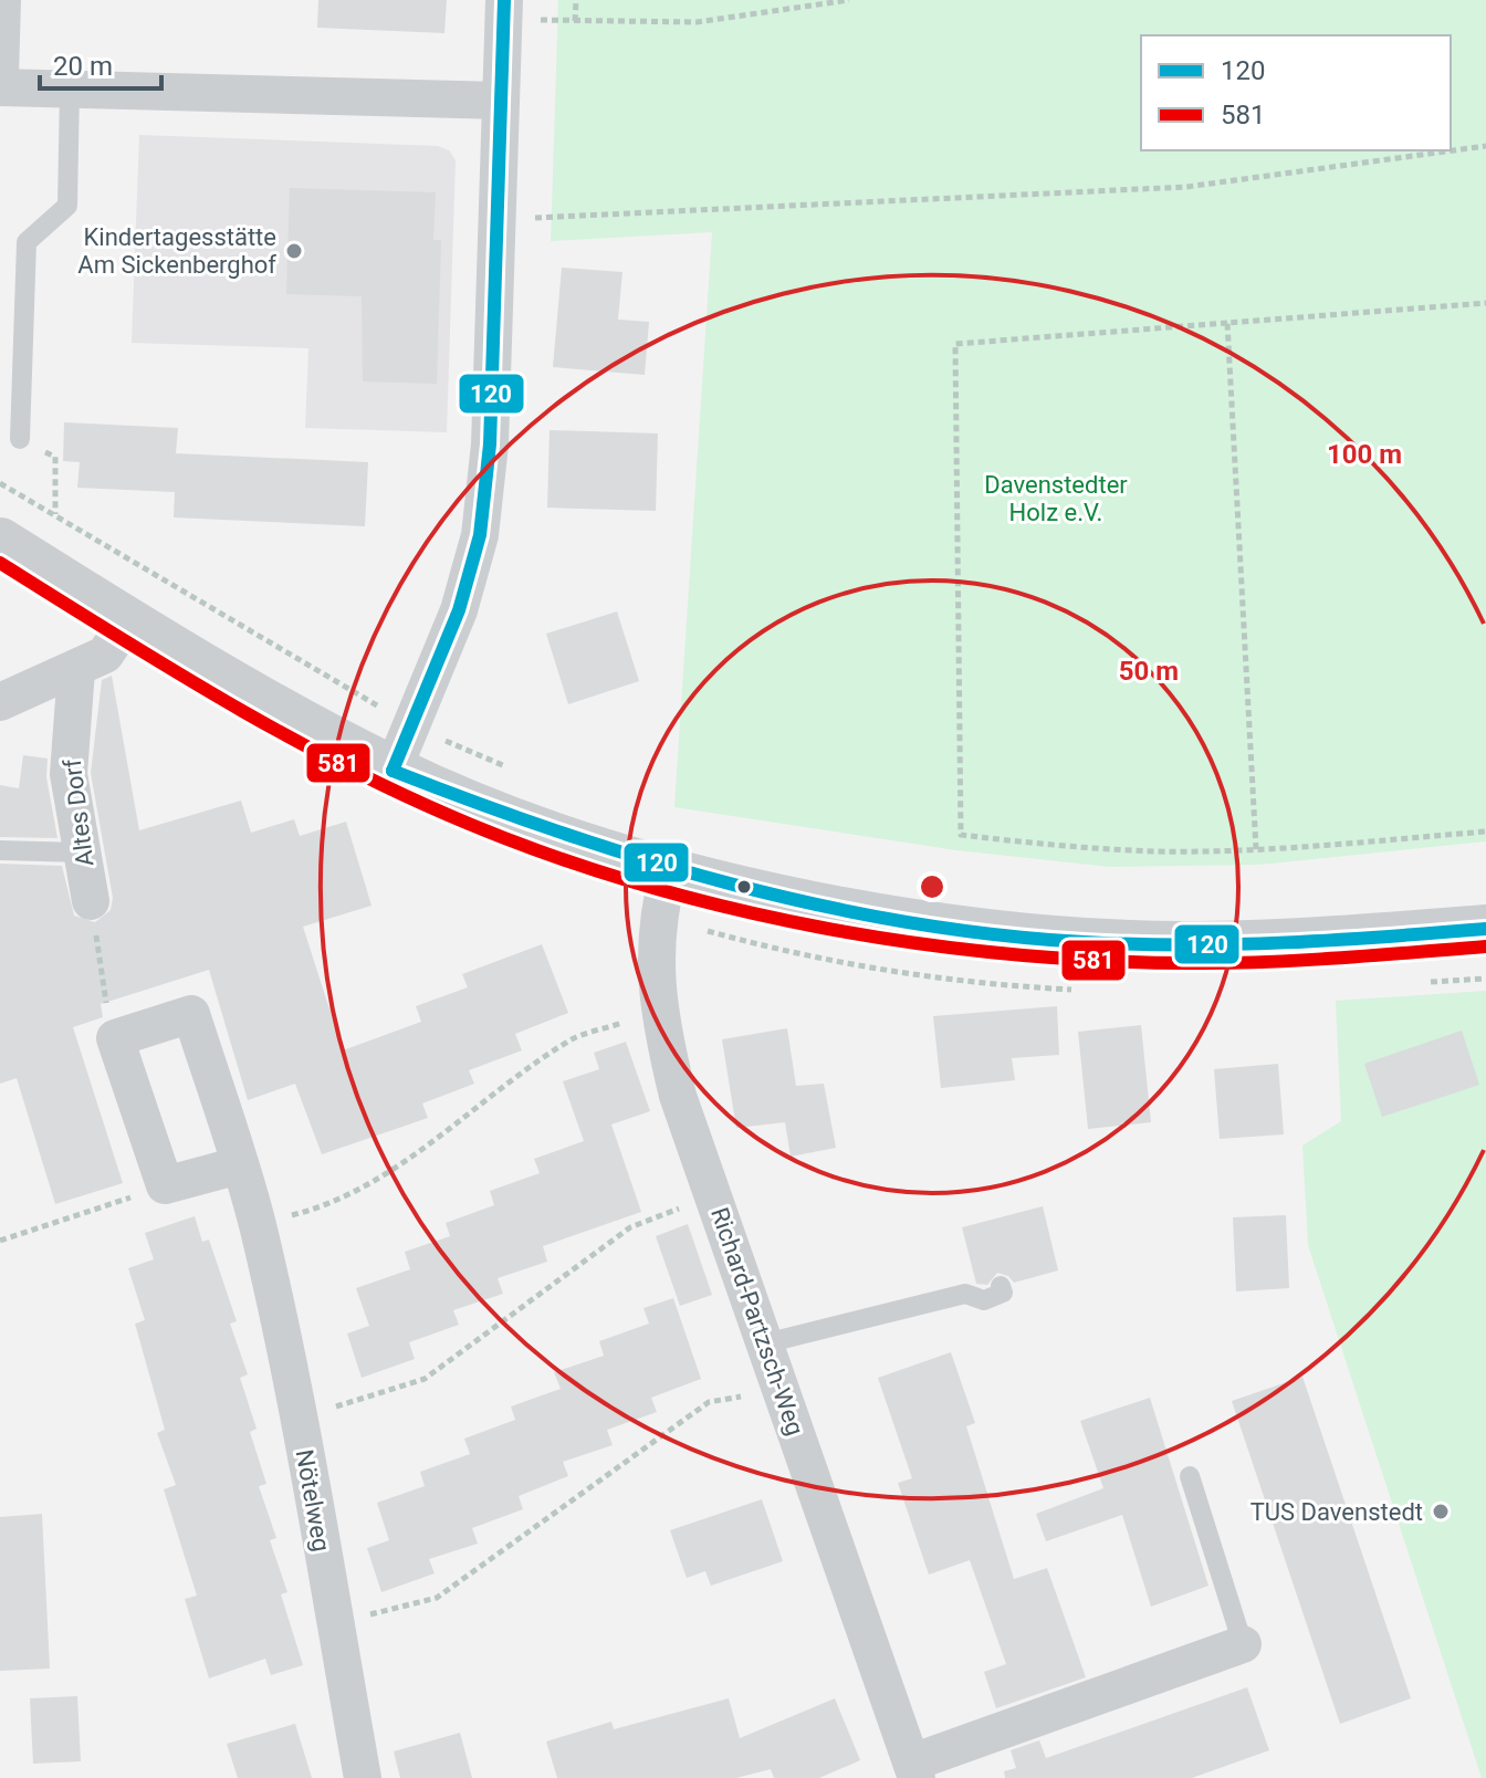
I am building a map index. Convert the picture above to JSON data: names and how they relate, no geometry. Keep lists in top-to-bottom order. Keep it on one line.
{"streets":{"street":["Altes Dorf","Richard-Partzsch-Weg","Nötelweg"]},"parks":["Davenstedter Holz e.V."],"places":["Kindertagesstätte Am Sickenberghof","TUS Davenstedt"],"lines":["transit line 120","transit line 581"],"legend":["120","581"],"scale_bar":"20 m","rings":["100 m","50 m"]}
